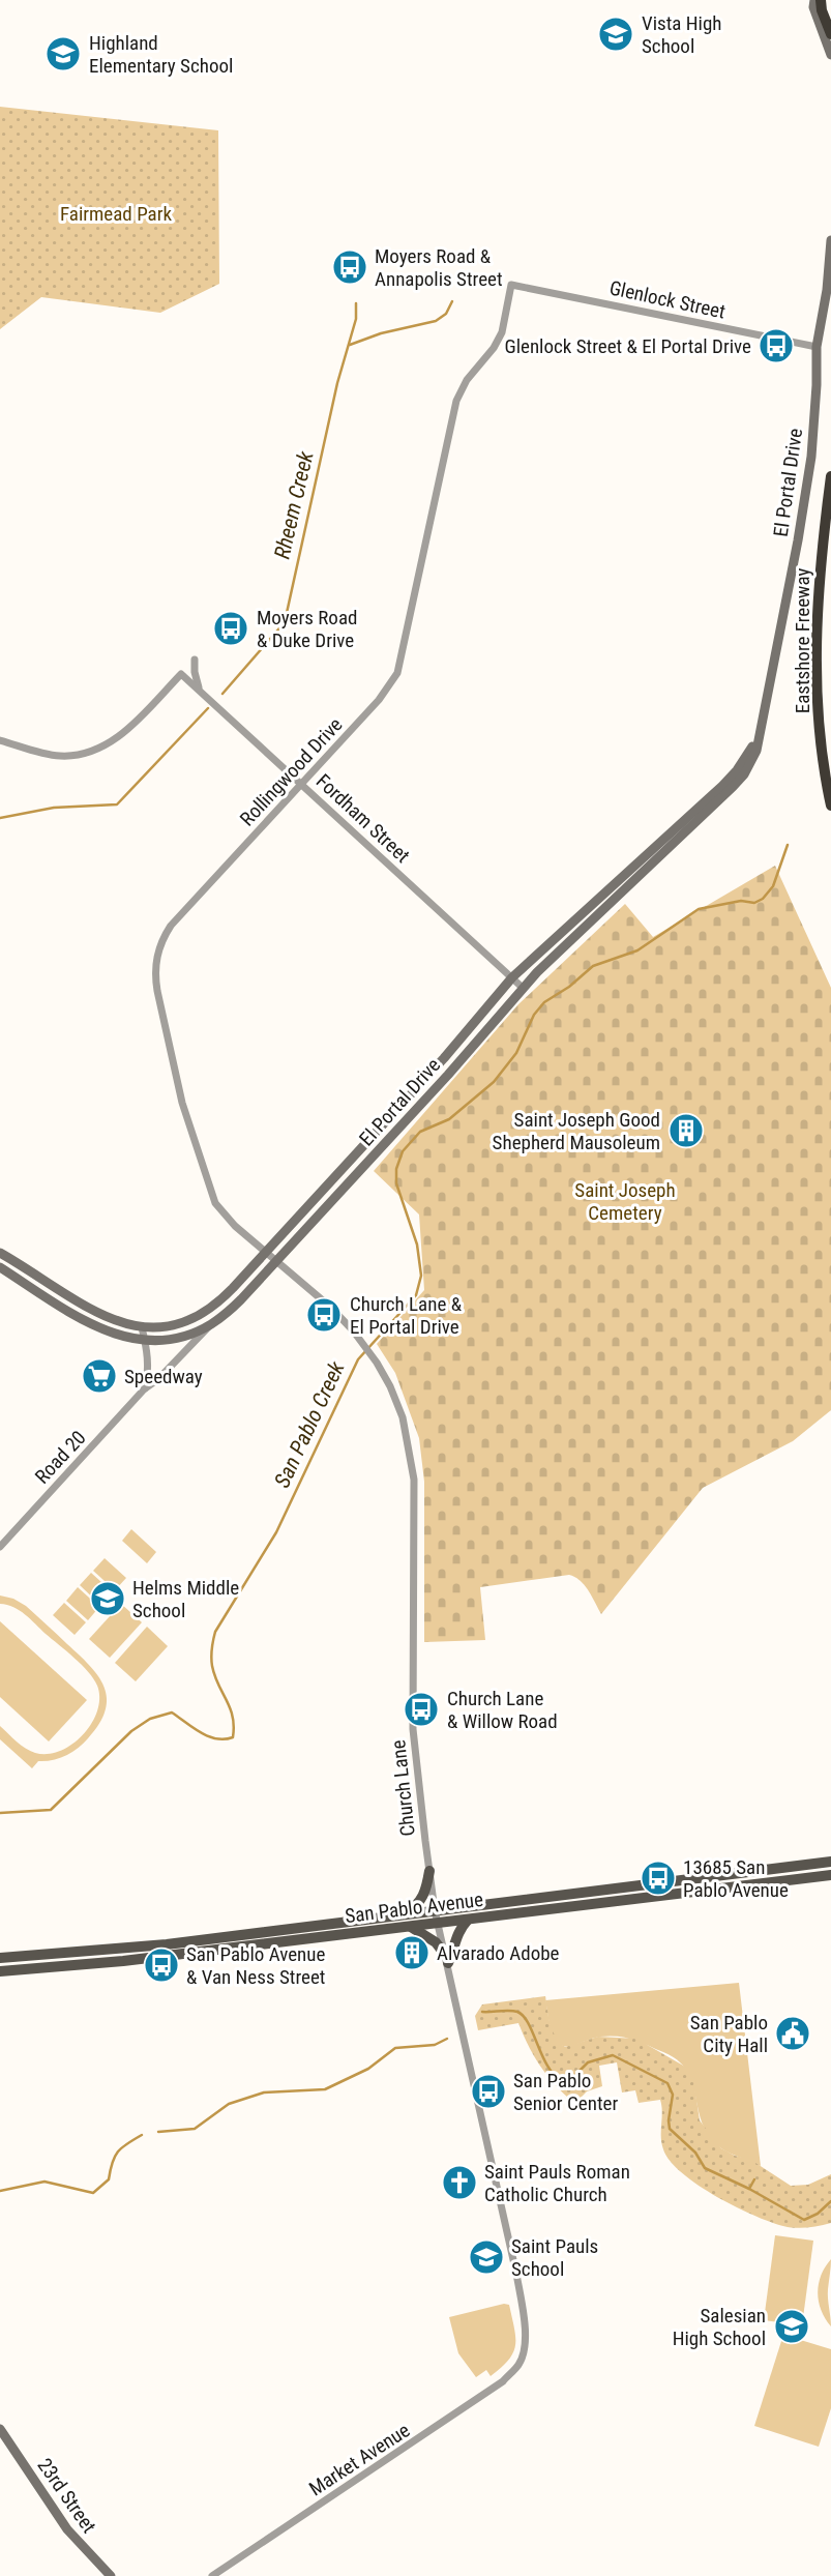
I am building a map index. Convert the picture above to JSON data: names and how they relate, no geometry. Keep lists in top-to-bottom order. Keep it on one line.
{"streets":{"highway":["Eastshore Freeway"],"main road":["El Portal Drive","San Pablo Avenue","23rd Street"],"street":["Glenlock Street","Rollingwood Drive","Fordham Street","Road 20","Church Lane","Market Avenue"]},"crossings":[["Glenlock Street","El Portal Drive"],["Glenlock Street","Rollingwood Drive"],["El Portal Drive","Rollingwood Drive"],["El Portal Drive","Fordham Street"],["El Portal Drive","Road 20"],["El Portal Drive","Church Lane"],["Rollingwood Drive","Fordham Street"],["Rollingwood Drive","Church Lane"],["Church Lane","San Pablo Avenue"],["Church Lane","Market Avenue"]],"water":["Rheem Creek","San Pablo Creek"],"parks":["Fairmead Park","Saint Joseph Cemetery"],"places":{"school or university":["Vista High School","Highland Elementary School","Helms Middle School","Saint Pauls School","Salesian High School"],"bus stop":["Moyers Road & Annapolis Street","Glenlock Street & El Portal Drive","Moyers Road & Duke Drive","Church Lane & El Portal Drive","Church Lane & Willow Road","13685 San Pablo Avenue","San Pablo Avenue & Van Ness Street","San Pablo Senior Center"],"building":["Saint Joseph Good Shepherd Mausoleum","Alvarado Adobe"],"supermarket":["Speedway"],"public building":["San Pablo City Hall"],"church":["Saint Pauls Roman Catholic Church"]}}
